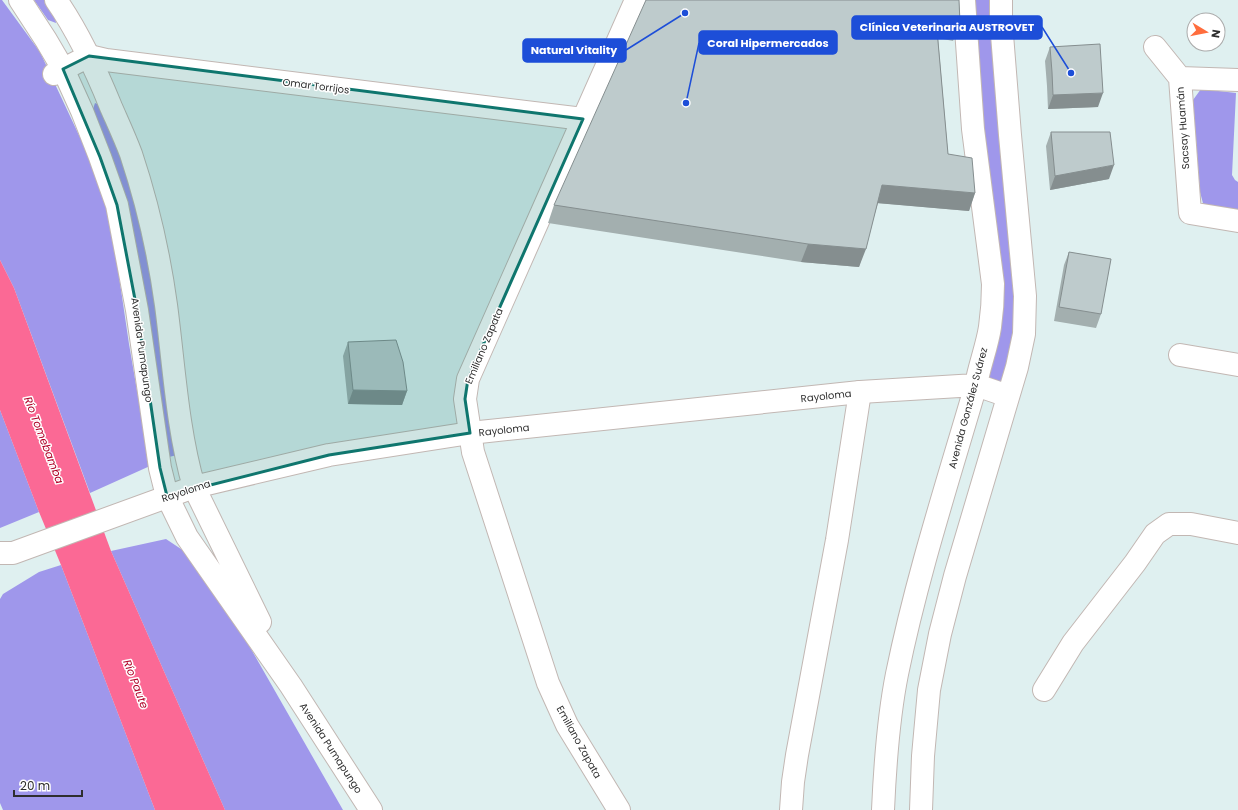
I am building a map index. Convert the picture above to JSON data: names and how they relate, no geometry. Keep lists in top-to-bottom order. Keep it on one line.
{"streets":{"main road":["Omar Torrijos","Sacsay Huamán","Emiliano Zapata","Avenida Pumapungo","Rayoloma","Avenida González Suárez"]},"crossings":[["Omar Torrijos","Emiliano Zapata"],["Omar Torrijos","Avenida Pumapungo"],["Emiliano Zapata","Rayoloma"],["Avenida Pumapungo","Rayoloma"],["Rayoloma","Avenida González Suárez"]],"water":["Río Tomebamba","Río Paute"],"places":["Natural Vitality","Clínica Veterinaria AUSTROVET","Coral Hipermercados"],"scale_bar":"20 m","north":"right"}
